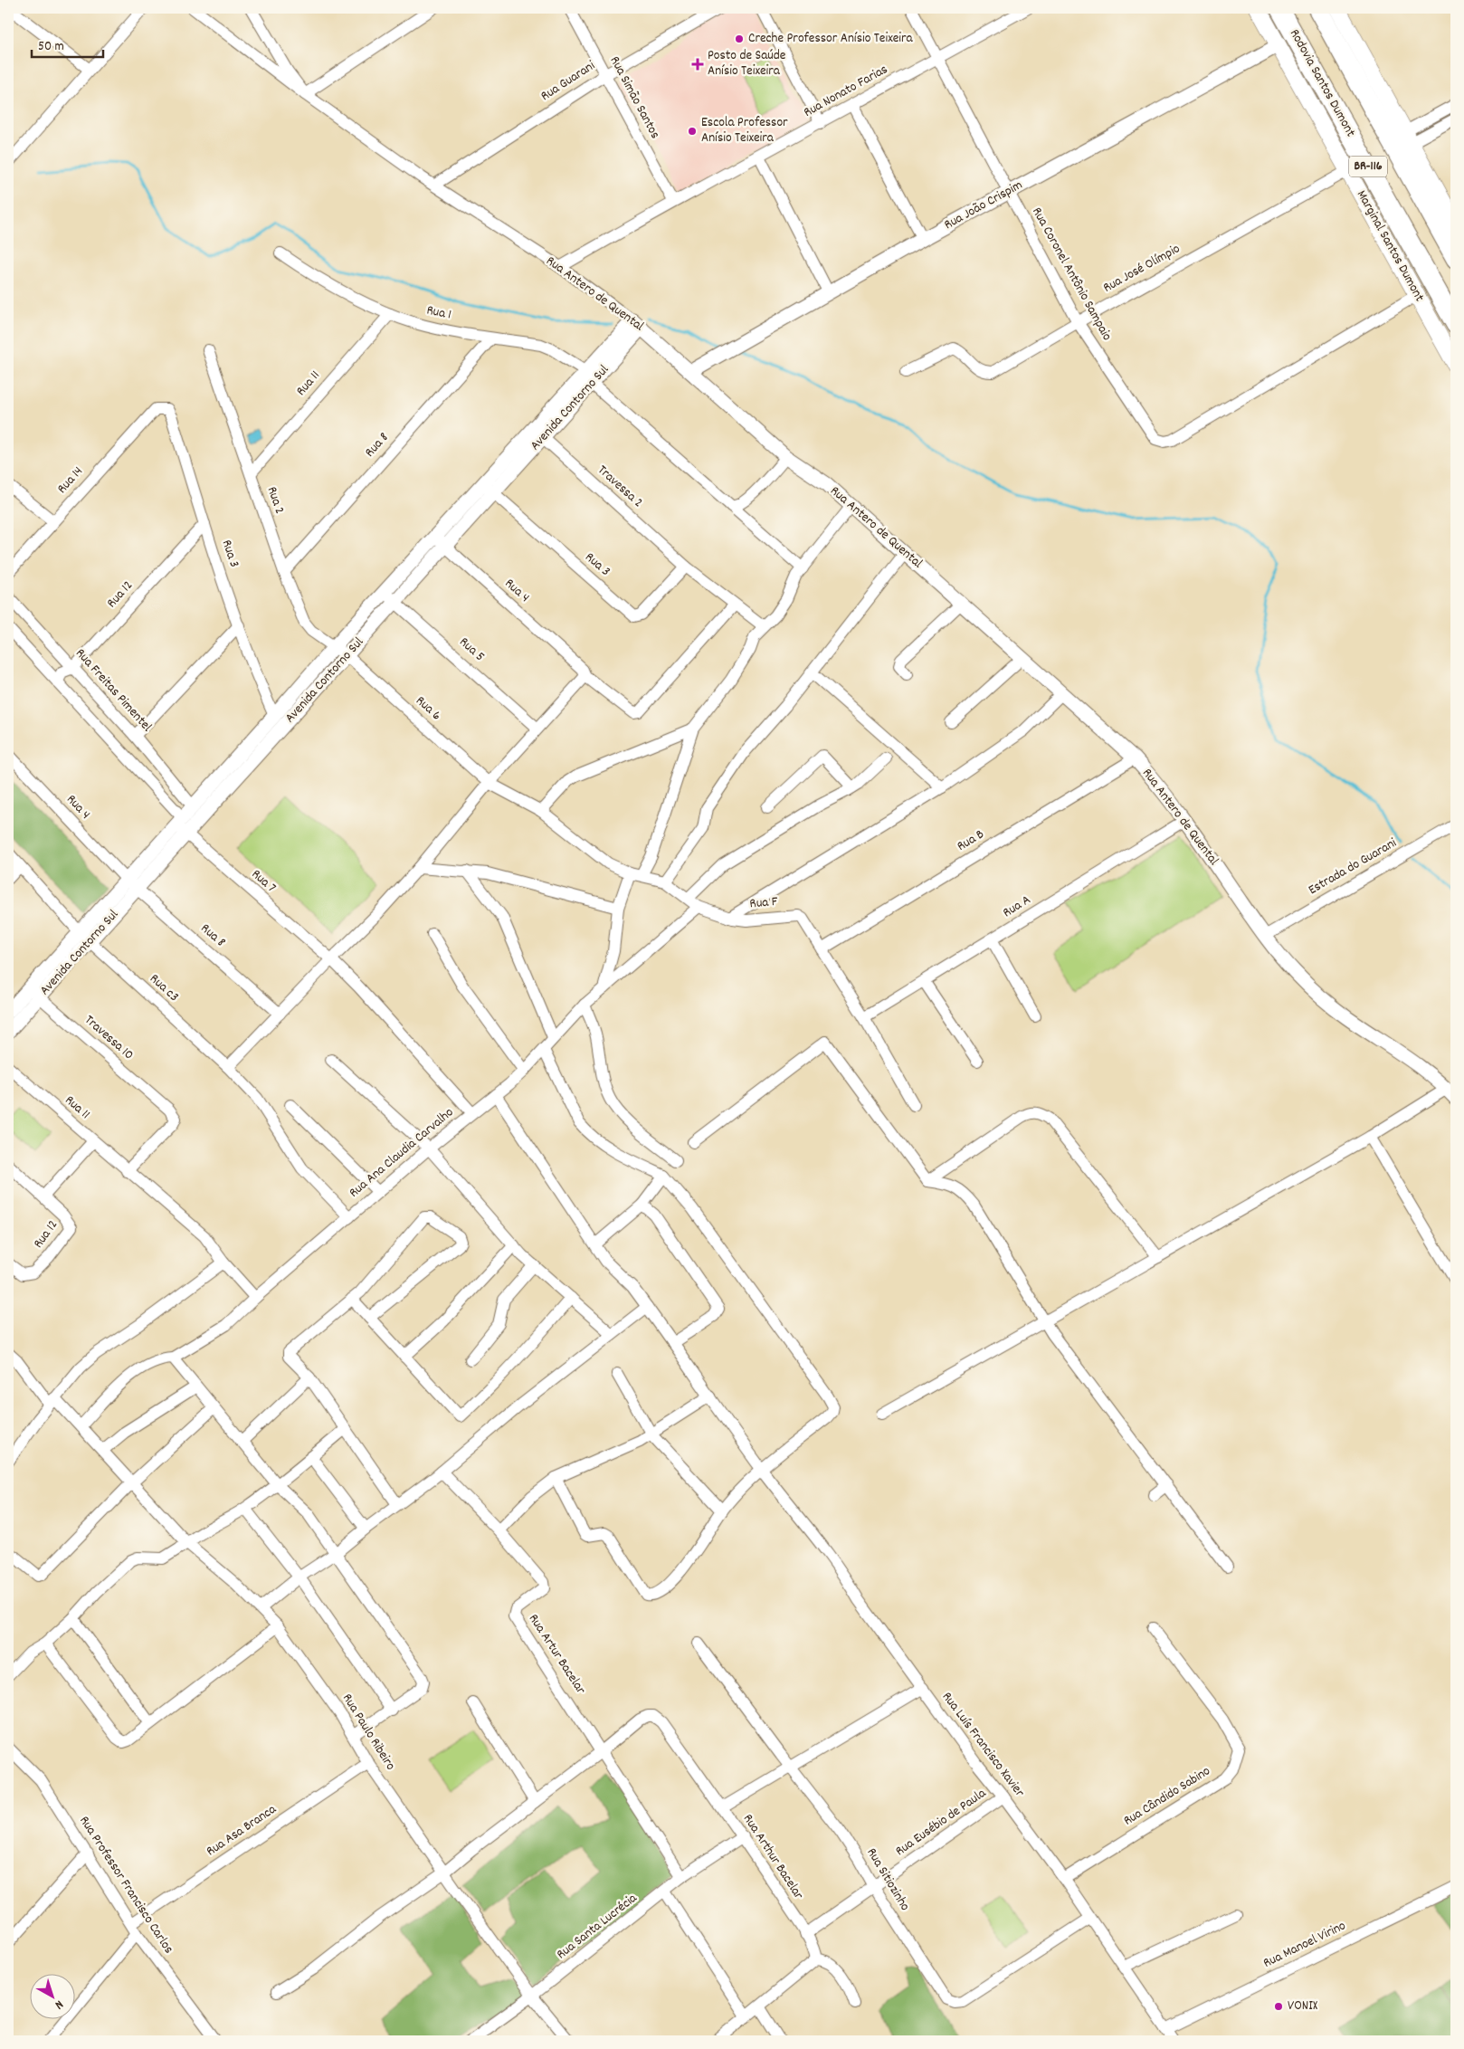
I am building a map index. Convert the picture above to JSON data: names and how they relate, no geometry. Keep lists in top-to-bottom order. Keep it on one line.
{"streets":{"highway":["Rodovia Santos Dumont","BR-116"],"main road":["Marginal Santos Dumont"],"street":["Rua Guarani","Rua Nonato Farias","Rua Simão Santos","Rua João Crispim","Rua José Olímpio","Rua Coronel Antônio Sampaio","Rua Antero de Quental","Rua 1","Rua 11","Avenida Contorno Sul","Rua 8","Rua 14","Travessa 2","Rua 2","Rua 3","Rua 4","Rua 12","Rua 5","Rua Freitas Pimentel","Rua 6","Rua B","Estrada do Guarani","Rua 7","Rua F","Rua A","Rua c3","Travessa 10","Rua Ana Claudia Carvalho","Rua Artur Bacelar","Rua Paulo Ribeiro","Rua Luís Francisco Xavier","Rua Cândido Sabino","Rua Eusébio de Paula","Rua Asa Branca","Rua Arthur Bacelar","Rua Sitiozinho","Rua Professor Francisco Carlos","Rua Santa Lucrécia","Rua Manoel Virino"]},"crossings":[["Rua Guarani","Rua Simão Santos"],["Rua Guarani","Rua Antero de Quental"],["Rua Nonato Farias","Rua Simão Santos"],["Rua Nonato Farias","Rua Coronel Antônio Sampaio"],["Rua Nonato Farias","Rua Antero de Quental"],["Rua João Crispim","Marginal Santos Dumont"],["Rua João Crispim","Rua Coronel Antônio Sampaio"],["Rua João Crispim","Rua Antero de Quental"],["Marginal Santos Dumont","Rua José Olímpio"],["Marginal Santos Dumont","Rua Coronel Antônio Sampaio"],["Rua José Olímpio","Rua Coronel Antônio Sampaio"],["Rua Antero de Quental","Avenida Contorno Sul"],["Rua Antero de Quental","Rua B"],["Rua Antero de Quental","Estrada do Guarani"],["Rua Antero de Quental","Rua A"],["Rua 1","Rua 11"],["Rua 1","Avenida Contorno Sul"],["Rua 1","Rua 8"],["Rua 11","Rua 2"],["Rua 11","Travessa 10"],["Avenida Contorno Sul","Rua 8"],["Avenida Contorno Sul","Travessa 2"],["Avenida Contorno Sul","Rua 2"],["Avenida Contorno Sul","Rua 3"],["Avenida Contorno Sul","Rua 4"],["Avenida Contorno Sul","Rua 5"],["Avenida Contorno Sul","Rua Freitas Pimentel"],["Avenida Contorno Sul","Rua 6"],["Avenida Contorno Sul","Rua 7"],["Avenida Contorno Sul","Rua c3"],["Avenida Contorno Sul","Travessa 10"],["Rua 8","Rua 2"],["Rua 8","Rua 4"],["Rua 14","Rua 3"],["Travessa 2","Rua 3"],["Travessa 2","Rua 4"],["Rua 2","Rua 6"],["Rua 3","Rua 12"],["Rua 12","Rua Freitas Pimentel"],["Rua 6","Rua F"],["Rua B","Rua F"],["Rua 7","Rua Ana Claudia Carvalho"],["Rua F","Rua A"],["Rua F","Rua Ana Claudia Carvalho"],["Rua c3","Rua Ana Claudia Carvalho"],["Rua Ana Claudia Carvalho","Rua Paulo Ribeiro"],["Rua Ana Claudia Carvalho","Rua Luís Francisco Xavier"],["Rua Artur Bacelar","Rua Arthur Bacelar"],["Rua Artur Bacelar","Rua Santa Lucrécia"],["Rua Paulo Ribeiro","Rua Asa Branca"],["Rua Paulo Ribeiro","Rua Santa Lucrécia"],["Rua Luís Francisco Xavier","Rua Cândido Sabino"],["Rua Luís Francisco Xavier","Rua Eusébio de Paula"],["Rua Luís Francisco Xavier","Rua Sitiozinho"],["Rua Luís Francisco Xavier","Rua Manoel Virino"],["Rua Eusébio de Paula","Rua Arthur Bacelar"],["Rua Eusébio de Paula","Rua Sitiozinho"],["Rua Asa Branca","Rua Professor Francisco Carlos"],["Rua Arthur Bacelar","Rua Santa Lucrécia"]],"places":{"other":["Creche Professor Anísio Teixeira","Escola Professor Anísio Teixeira","VONIX"],"health":["Posto de Saúde Anísio Teixeira"]},"scale_bar":"50 m","north":"bottom right"}
